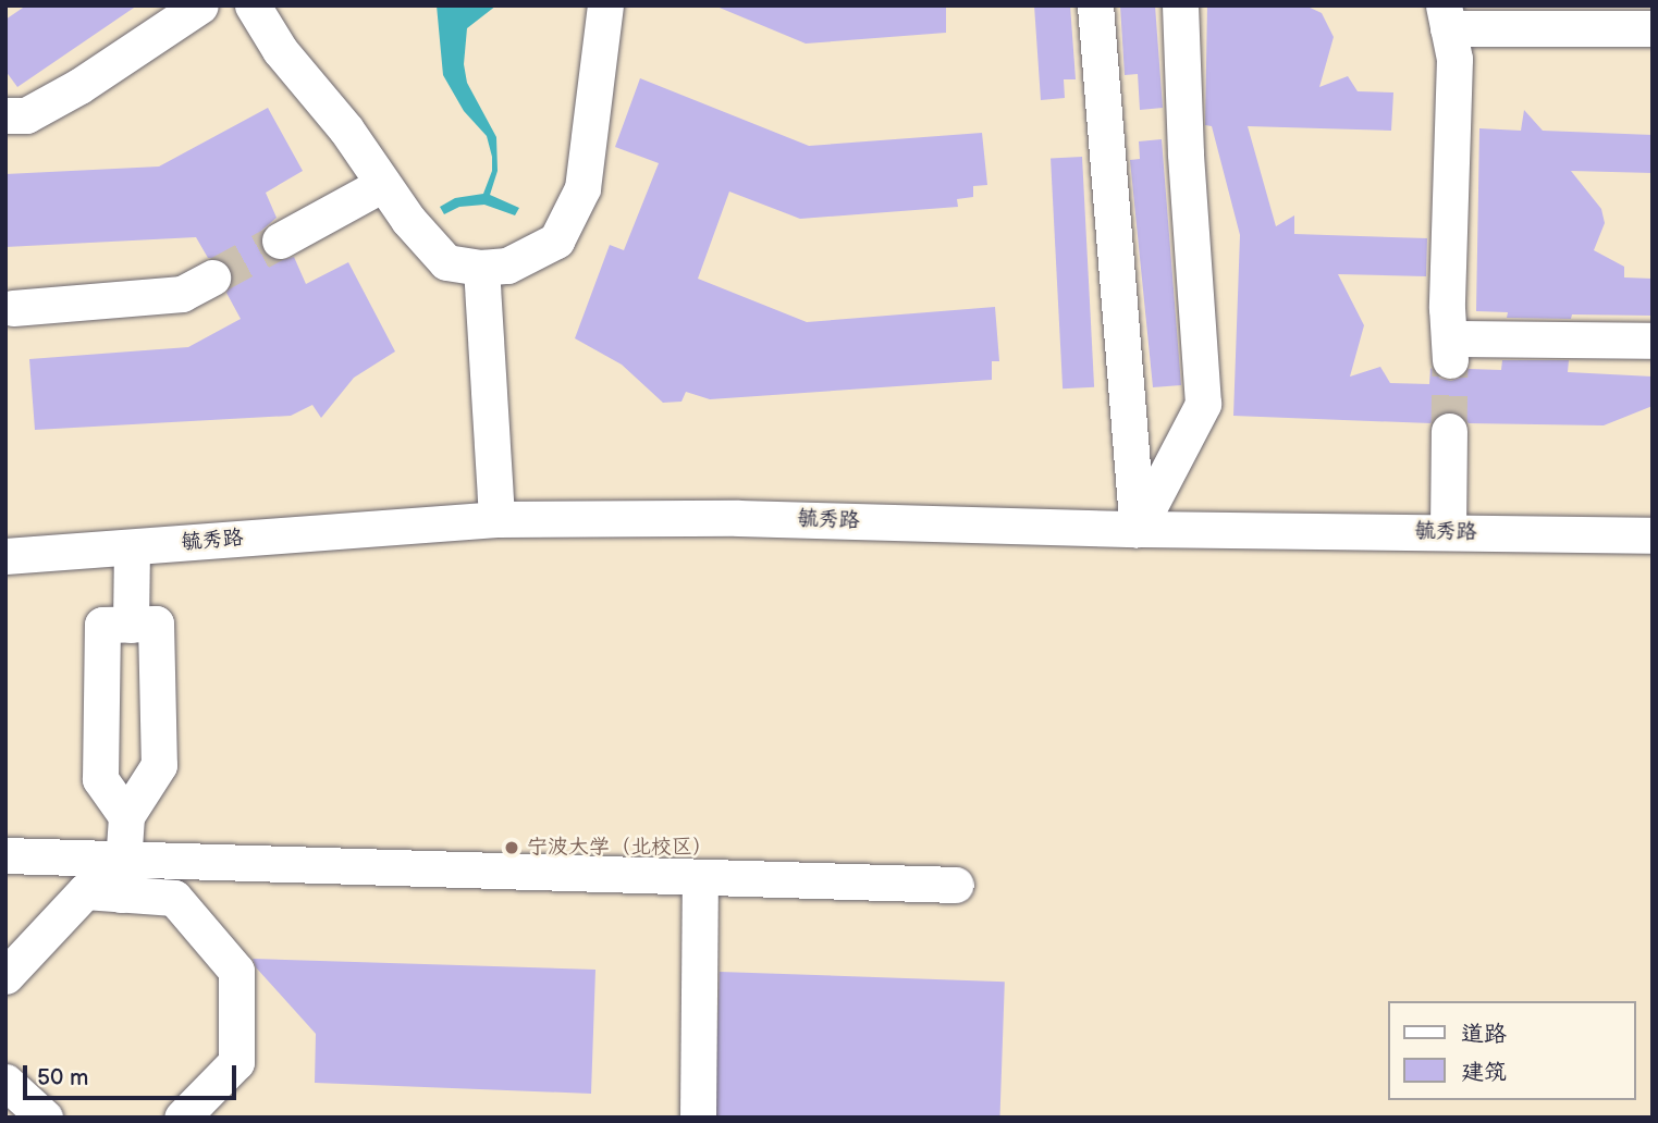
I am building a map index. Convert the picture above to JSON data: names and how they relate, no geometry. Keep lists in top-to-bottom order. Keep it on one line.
{"streets":{"street":["毓秀路"]},"places":["宁波大学（北校区）"],"legend":["道路","建筑"],"scale_bar":"50 m"}
